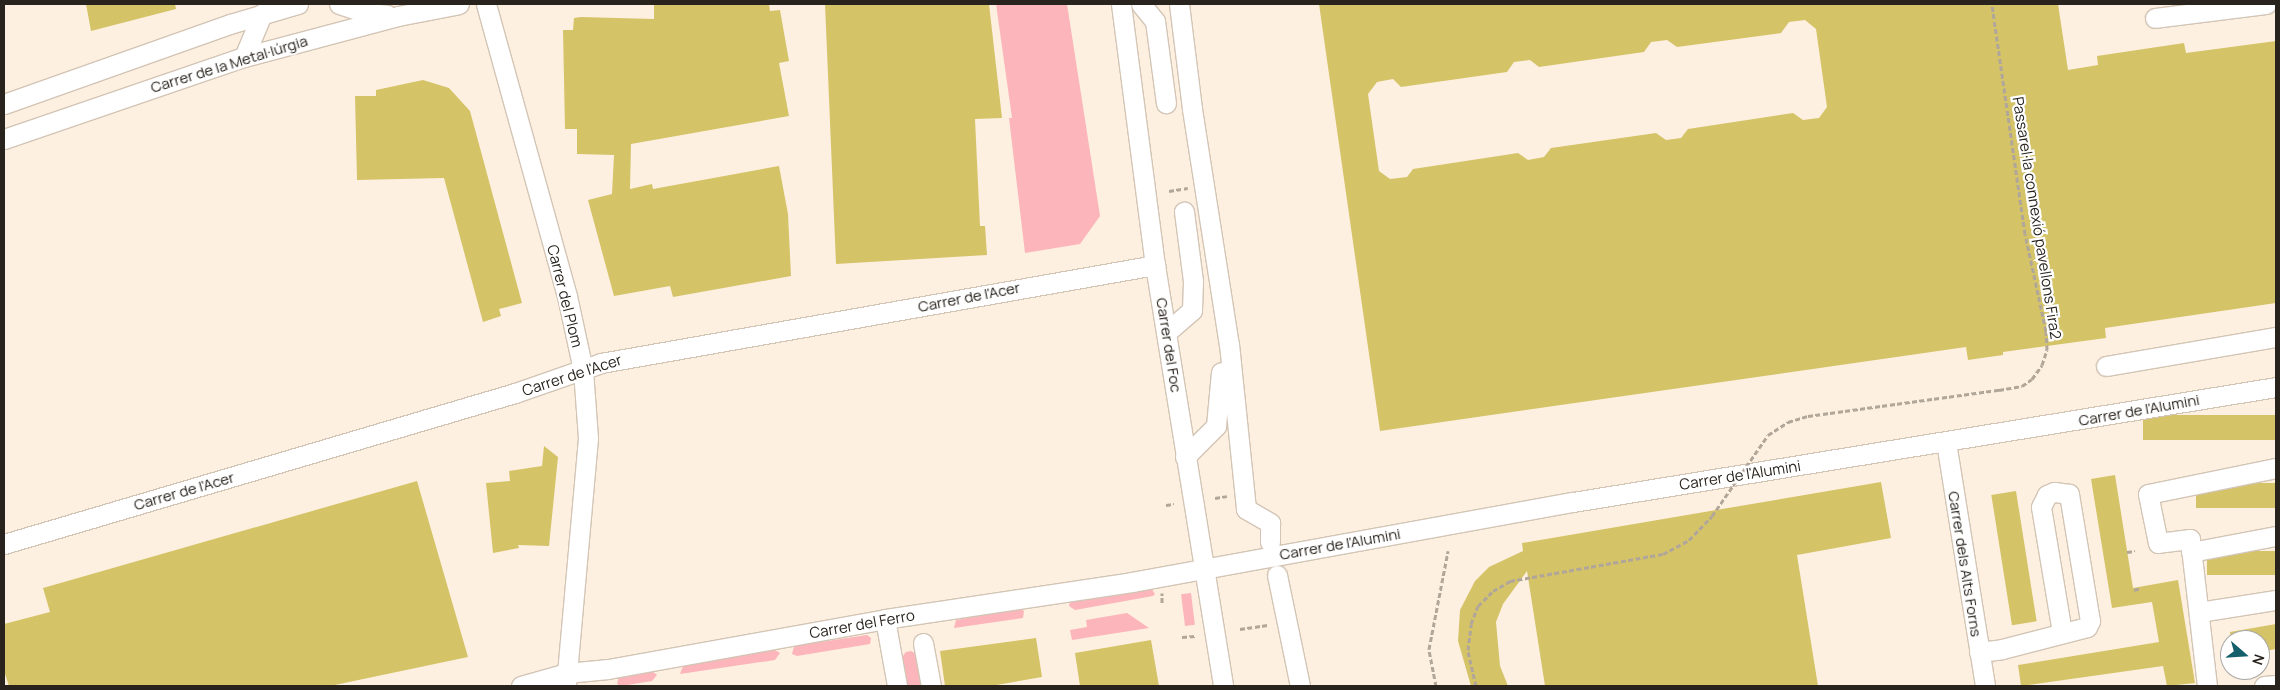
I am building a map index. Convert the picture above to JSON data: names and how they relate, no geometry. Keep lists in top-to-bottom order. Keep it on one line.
{"streets":{"street":["Carrer de la Metal·lúrgia","Carrer del Plom","Carrer de l'Acer","Carrer del Foc","Carrer de l'Alumini","Carrer dels Alts Forns","Carrer del Ferro"],"path":["Passarel·la connexió pavellons Fira2"]},"crossings":[["Carrer del Plom","Carrer de l'Acer"],["Carrer del Plom","Carrer del Ferro"],["Carrer de l'Acer","Carrer del Foc"],["Carrer del Foc","Carrer de l'Alumini"],["Carrer del Foc","Carrer del Ferro"],["Carrer de l'Alumini","Carrer dels Alts Forns"],["Carrer de l'Alumini","Carrer del Ferro"]],"north":"right"}
